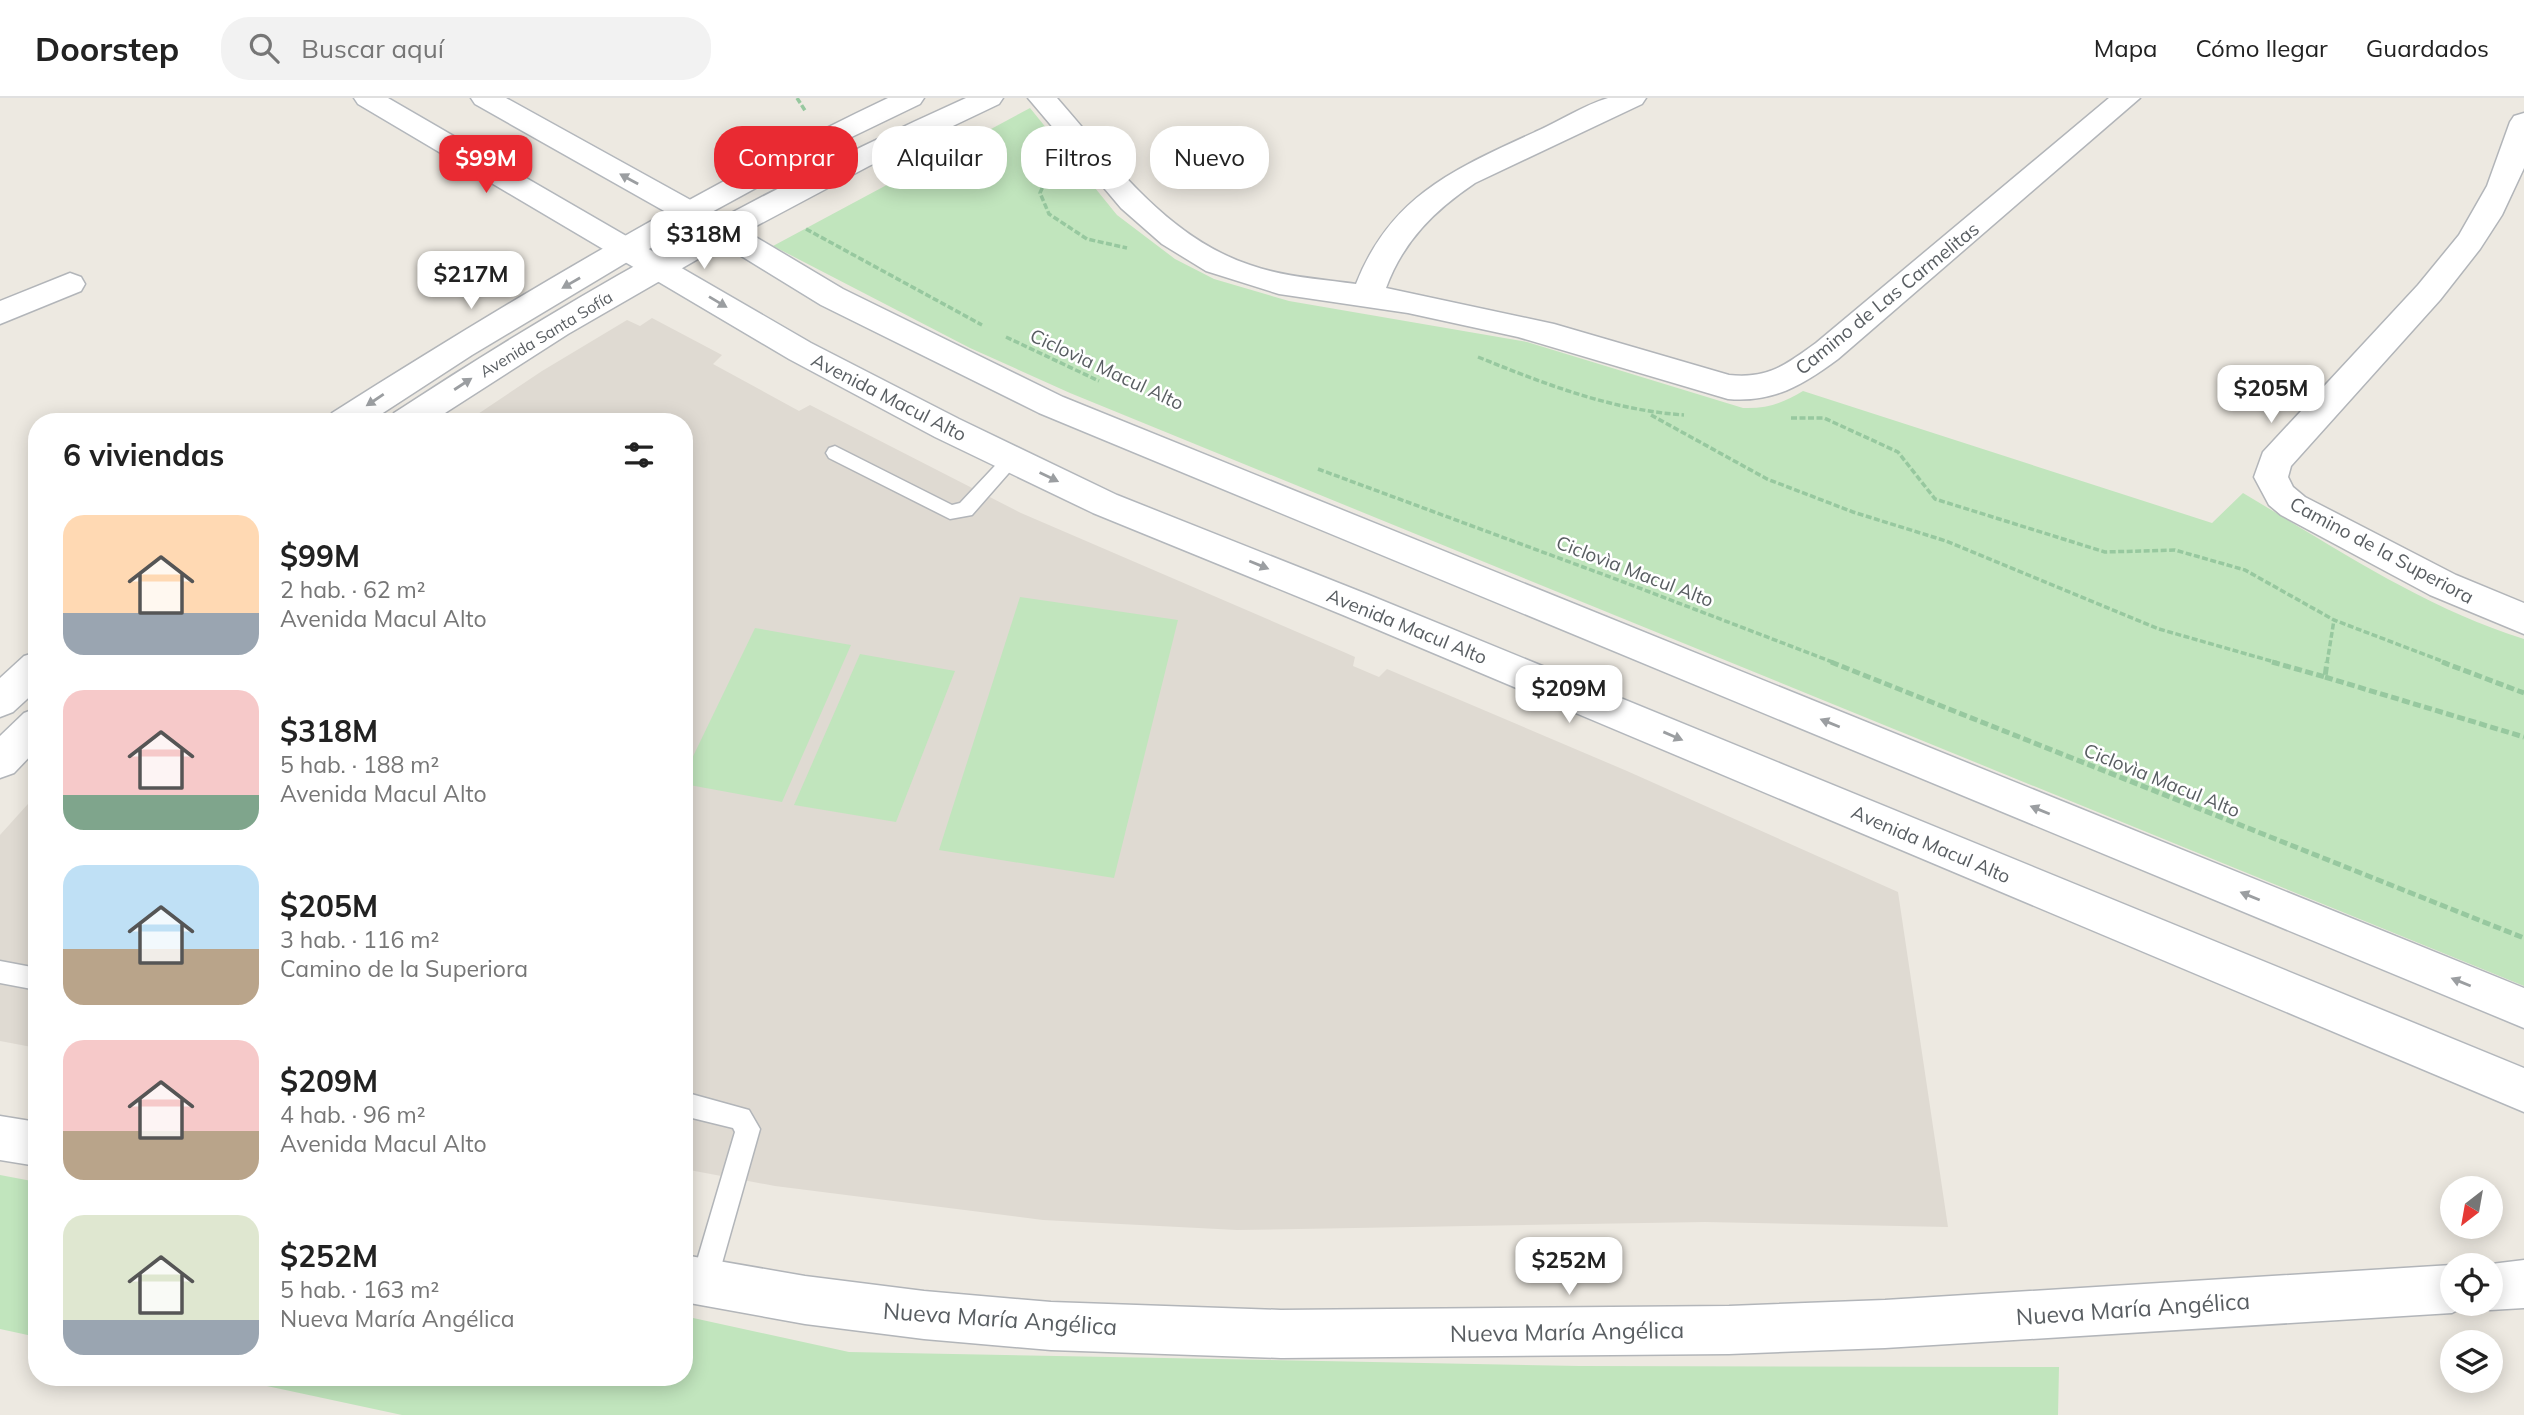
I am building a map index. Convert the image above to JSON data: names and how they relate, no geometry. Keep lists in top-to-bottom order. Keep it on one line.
{"streets":{"street":["Camino de Las Carmelitas","Avenida Santa Sofía","Avenida Macul Alto","Camino de la Superiora","Nueva María Angélica"],"path":["Ciclovìa Macul Alto"]},"crossings":[["Avenida Santa Sofía","Avenida Macul Alto"]],"north":"bottom left","page":{"header":"Doorstep","search":"Buscar aquí","nav":["Mapa","Cómo llegar","Guardados"],"chip":["Comprar","Alquilar","Filtros","Nuevo"],"price":["$99M","$318M","$217M","$205M","$209M","$252M"],"heading":"6 viviendas","list":[{"name":"$99M","note":"2 hab. · 62 m² · Avenida Macul Alto"},{"name":"$318M","note":"5 hab. · 188 m² · Avenida Macul Alto"},{"name":"$205M","note":"3 hab. · 116 m² · Camino de la Superiora"},{"name":"$209M","note":"4 hab. · 96 m² · Avenida Macul Alto"},{"name":"$252M","note":"5 hab. · 163 m² · Nueva María Angélica"}]}}
